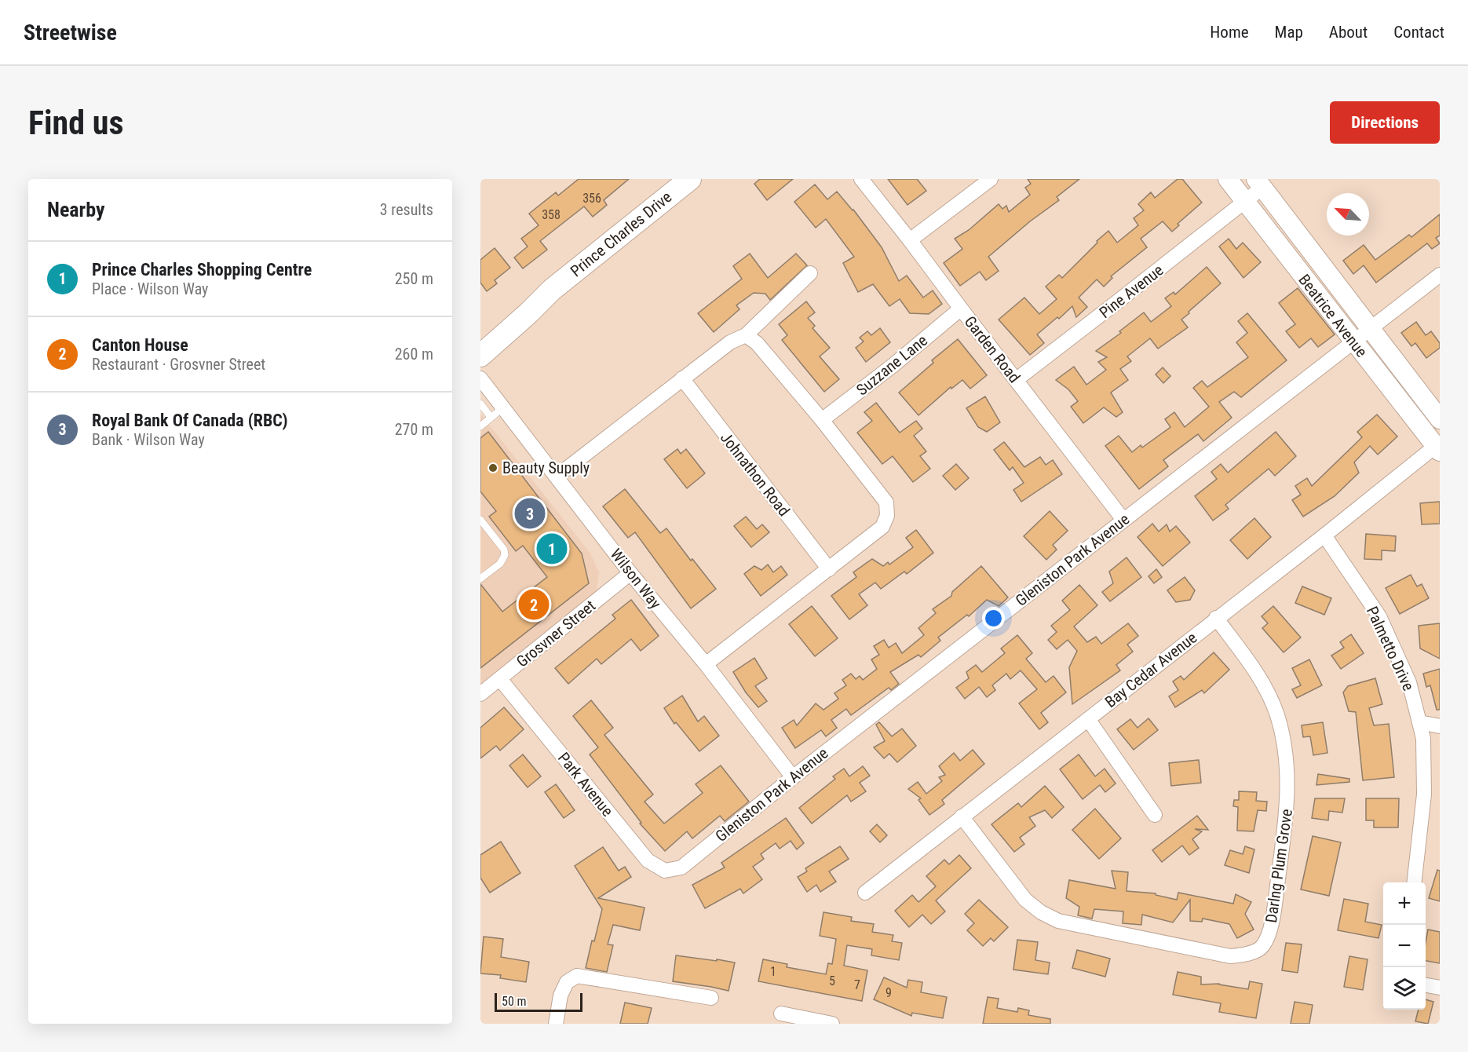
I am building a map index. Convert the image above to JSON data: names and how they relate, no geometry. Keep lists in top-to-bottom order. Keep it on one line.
{"streets":{"highway":["Prince Charles Drive"],"main road":["Beatrice Avenue"],"street":["Pine Avenue","Garden Road","Suzzane Lane","Johnathon Road","Gleniston Park Avenue","Wilson Way","Grosvner Street","Palmetto Drive","Bay Cedar Avenue","Park Avenue","Darlng Plum Grove"]},"crossings":[["Pine Avenue","Beatrice Avenue"],["Pine Avenue","Garden Road"],["Beatrice Avenue","Gleniston Park Avenue"],["Beatrice Avenue","Bay Cedar Avenue"],["Garden Road","Suzzane Lane"],["Garden Road","Gleniston Park Avenue"],["Gleniston Park Avenue","Wilson Way"],["Gleniston Park Avenue","Park Avenue"],["Wilson Way","Grosvner Street"],["Grosvner Street","Park Avenue"],["Palmetto Drive","Bay Cedar Avenue"],["Bay Cedar Avenue","Darlng Plum Grove"]],"places":["Beauty Supply"],"house_numbers":["356","358","1","5","7","9"],"scale_bar":"50 m","north":"top left","page":{"header":"Streetwise","nav":["Home","Map","About","Contact"],"buttons":"Directions","title":"Find us","heading":["Nearby","3 results"],"list":[{"mark":"1","name":"Prince Charles Shopping Centre","note":"Place · Wilson Way","value":"250 m"},{"mark":"2","name":"Canton House","note":"Restaurant · Grosvner Street","value":"260 m"},{"mark":"3","name":"Royal Bank Of Canada (RBC)","note":"Bank · Wilson Way","value":"270 m"}],"pins":["3","1","2"],"map_buttons":["+","−"],"scale":"50 m"}}
